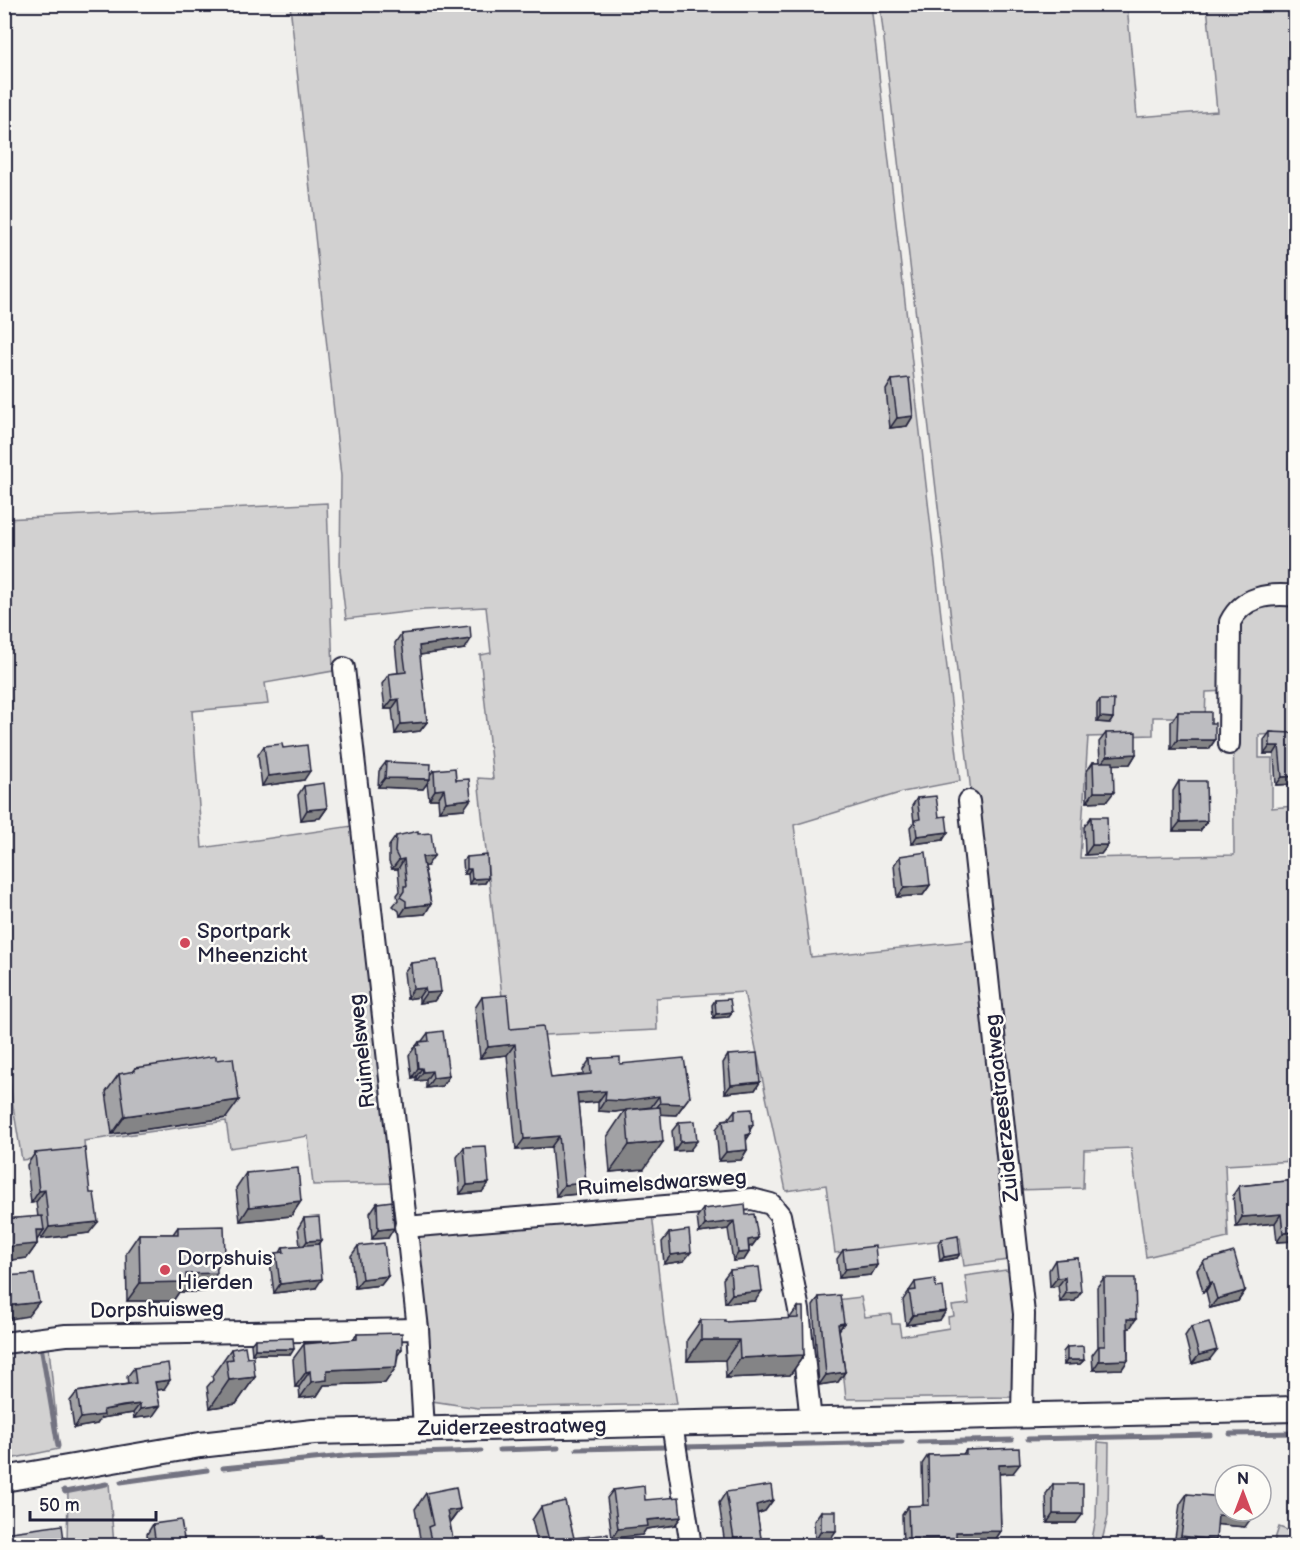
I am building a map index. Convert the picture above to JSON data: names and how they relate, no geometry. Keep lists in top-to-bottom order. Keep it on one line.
{"streets":{"main road":["Zuiderzeestraatweg"],"street":["Ruimelsweg","Ruimelsdwarsweg","Dorpshuisweg"]},"crossings":[["Ruimelsweg","Zuiderzeestraatweg"],["Ruimelsweg","Ruimelsdwarsweg"],["Ruimelsweg","Dorpshuisweg"],["Zuiderzeestraatweg","Ruimelsdwarsweg"]],"places":["Sportpark Mheenzicht","Dorpshuis Hierden"],"scale_bar":"50 m","north":"top"}
